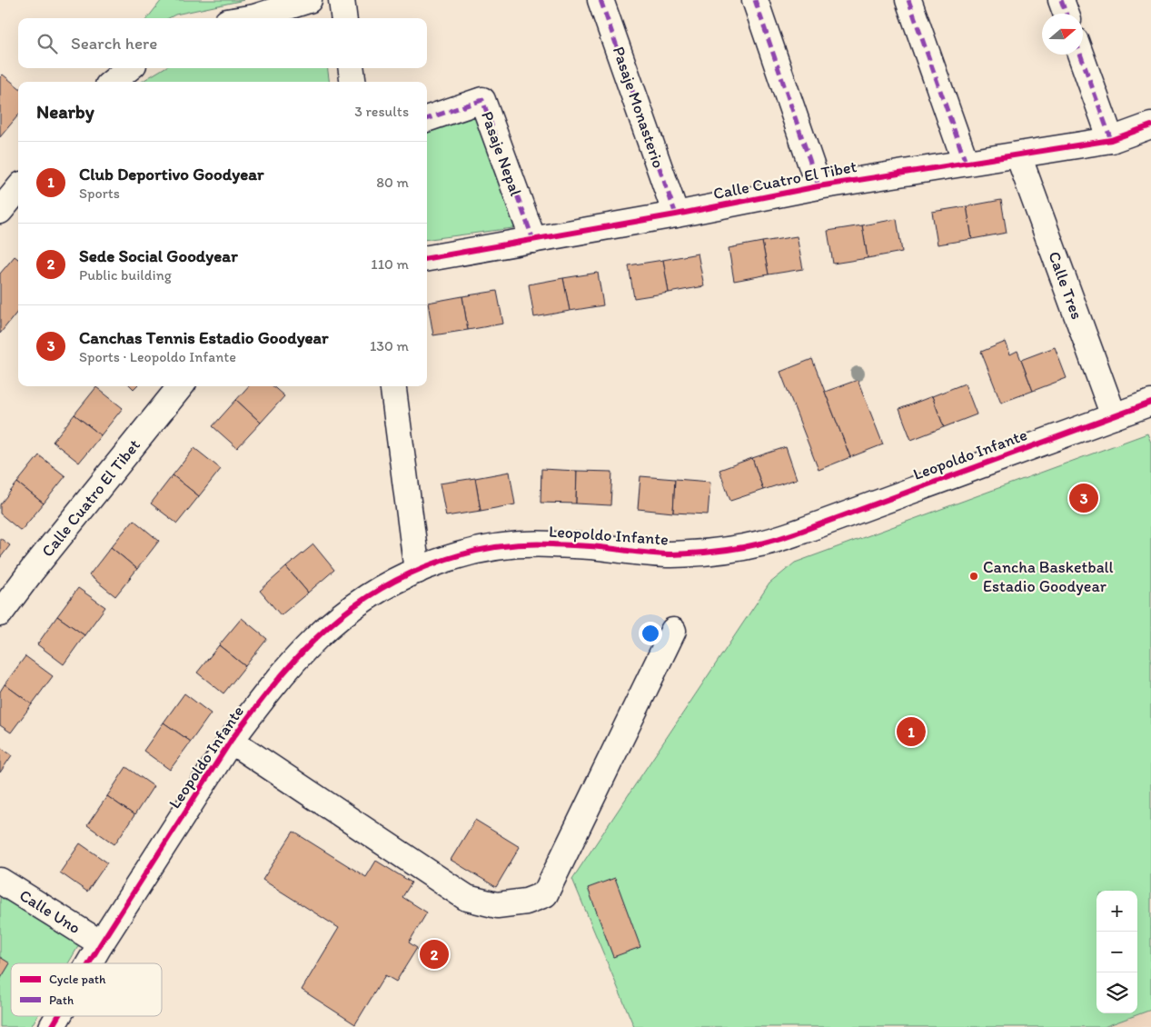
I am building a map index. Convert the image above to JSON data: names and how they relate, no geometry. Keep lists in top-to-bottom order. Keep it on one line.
{"streets":{"street":["Pasaje Monasterio","Pasaje Nepal","Calle Cuatro El Tibet","Calle Tres","Leopoldo Infante","Calle Uno"]},"crossings":[["Pasaje Monasterio","Calle Cuatro El Tibet"],["Pasaje Nepal","Calle Cuatro El Tibet"],["Calle Cuatro El Tibet","Calle Tres"],["Calle Tres","Leopoldo Infante"],["Leopoldo Infante","Calle Uno"]],"places":["Cancha Basketball Estadio Goodyear"],"legend":["Cycle path","Path"],"north":"right","page":{"search":"Search here","heading":["Nearby","3 results"],"list":[{"mark":"1","name":"Club Deportivo Goodyear","note":"Sports","value":"80 m"},{"mark":"2","name":"Sede Social Goodyear","note":"Public building","value":"110 m"},{"mark":"3","name":"Canchas Tennis Estadio Goodyear","note":"Sports · Leopoldo Infante","value":"130 m"}],"pins":["3","1","2"],"map_buttons":["+","−"]}}
